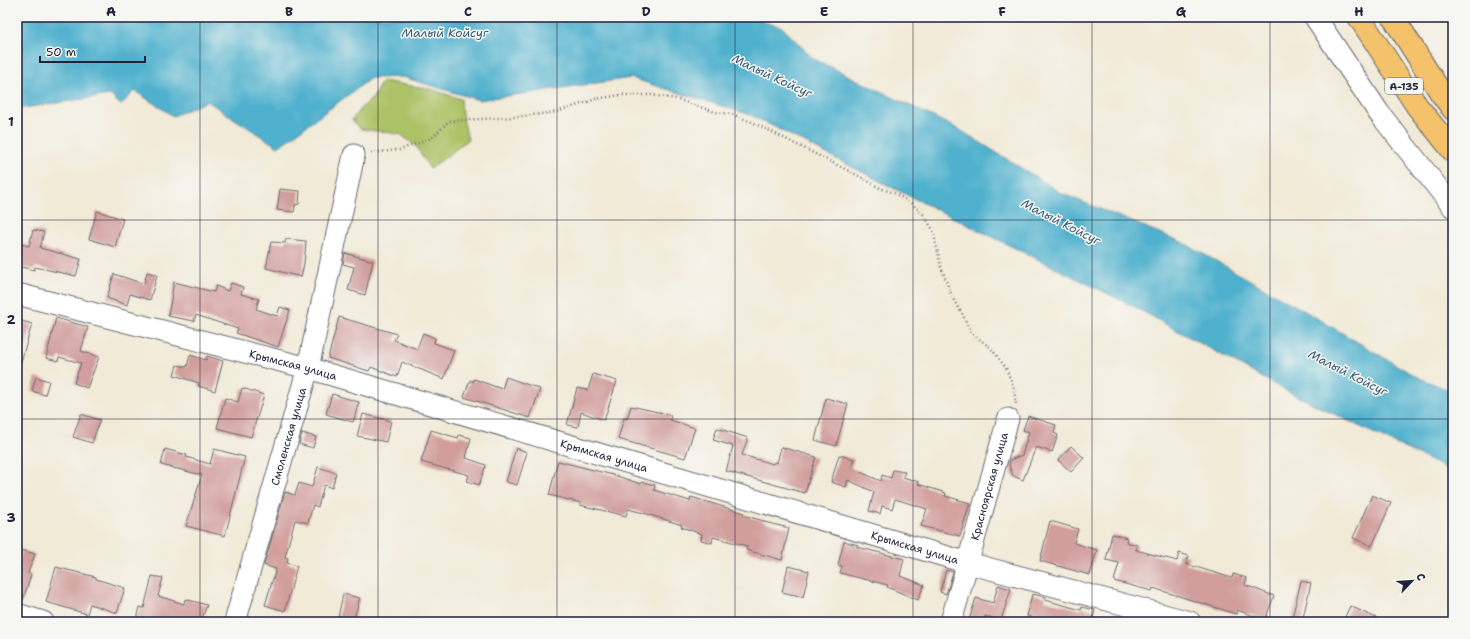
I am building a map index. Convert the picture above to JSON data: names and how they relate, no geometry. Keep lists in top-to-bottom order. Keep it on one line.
{"streets":{"highway":["А-135"],"street":["Крымская улица","Смоленская улица","Красноярская улица"]},"crossings":[["Крымская улица","Смоленская улица"],["Крымская улица","Красноярская улица"]],"water":["Малый Койсуг"],"scale_bar":"50 m","north":"top right","grid":{"columns":["A","B","C","D","E","F","G","H"],"rows":["1","2","3"]}}
